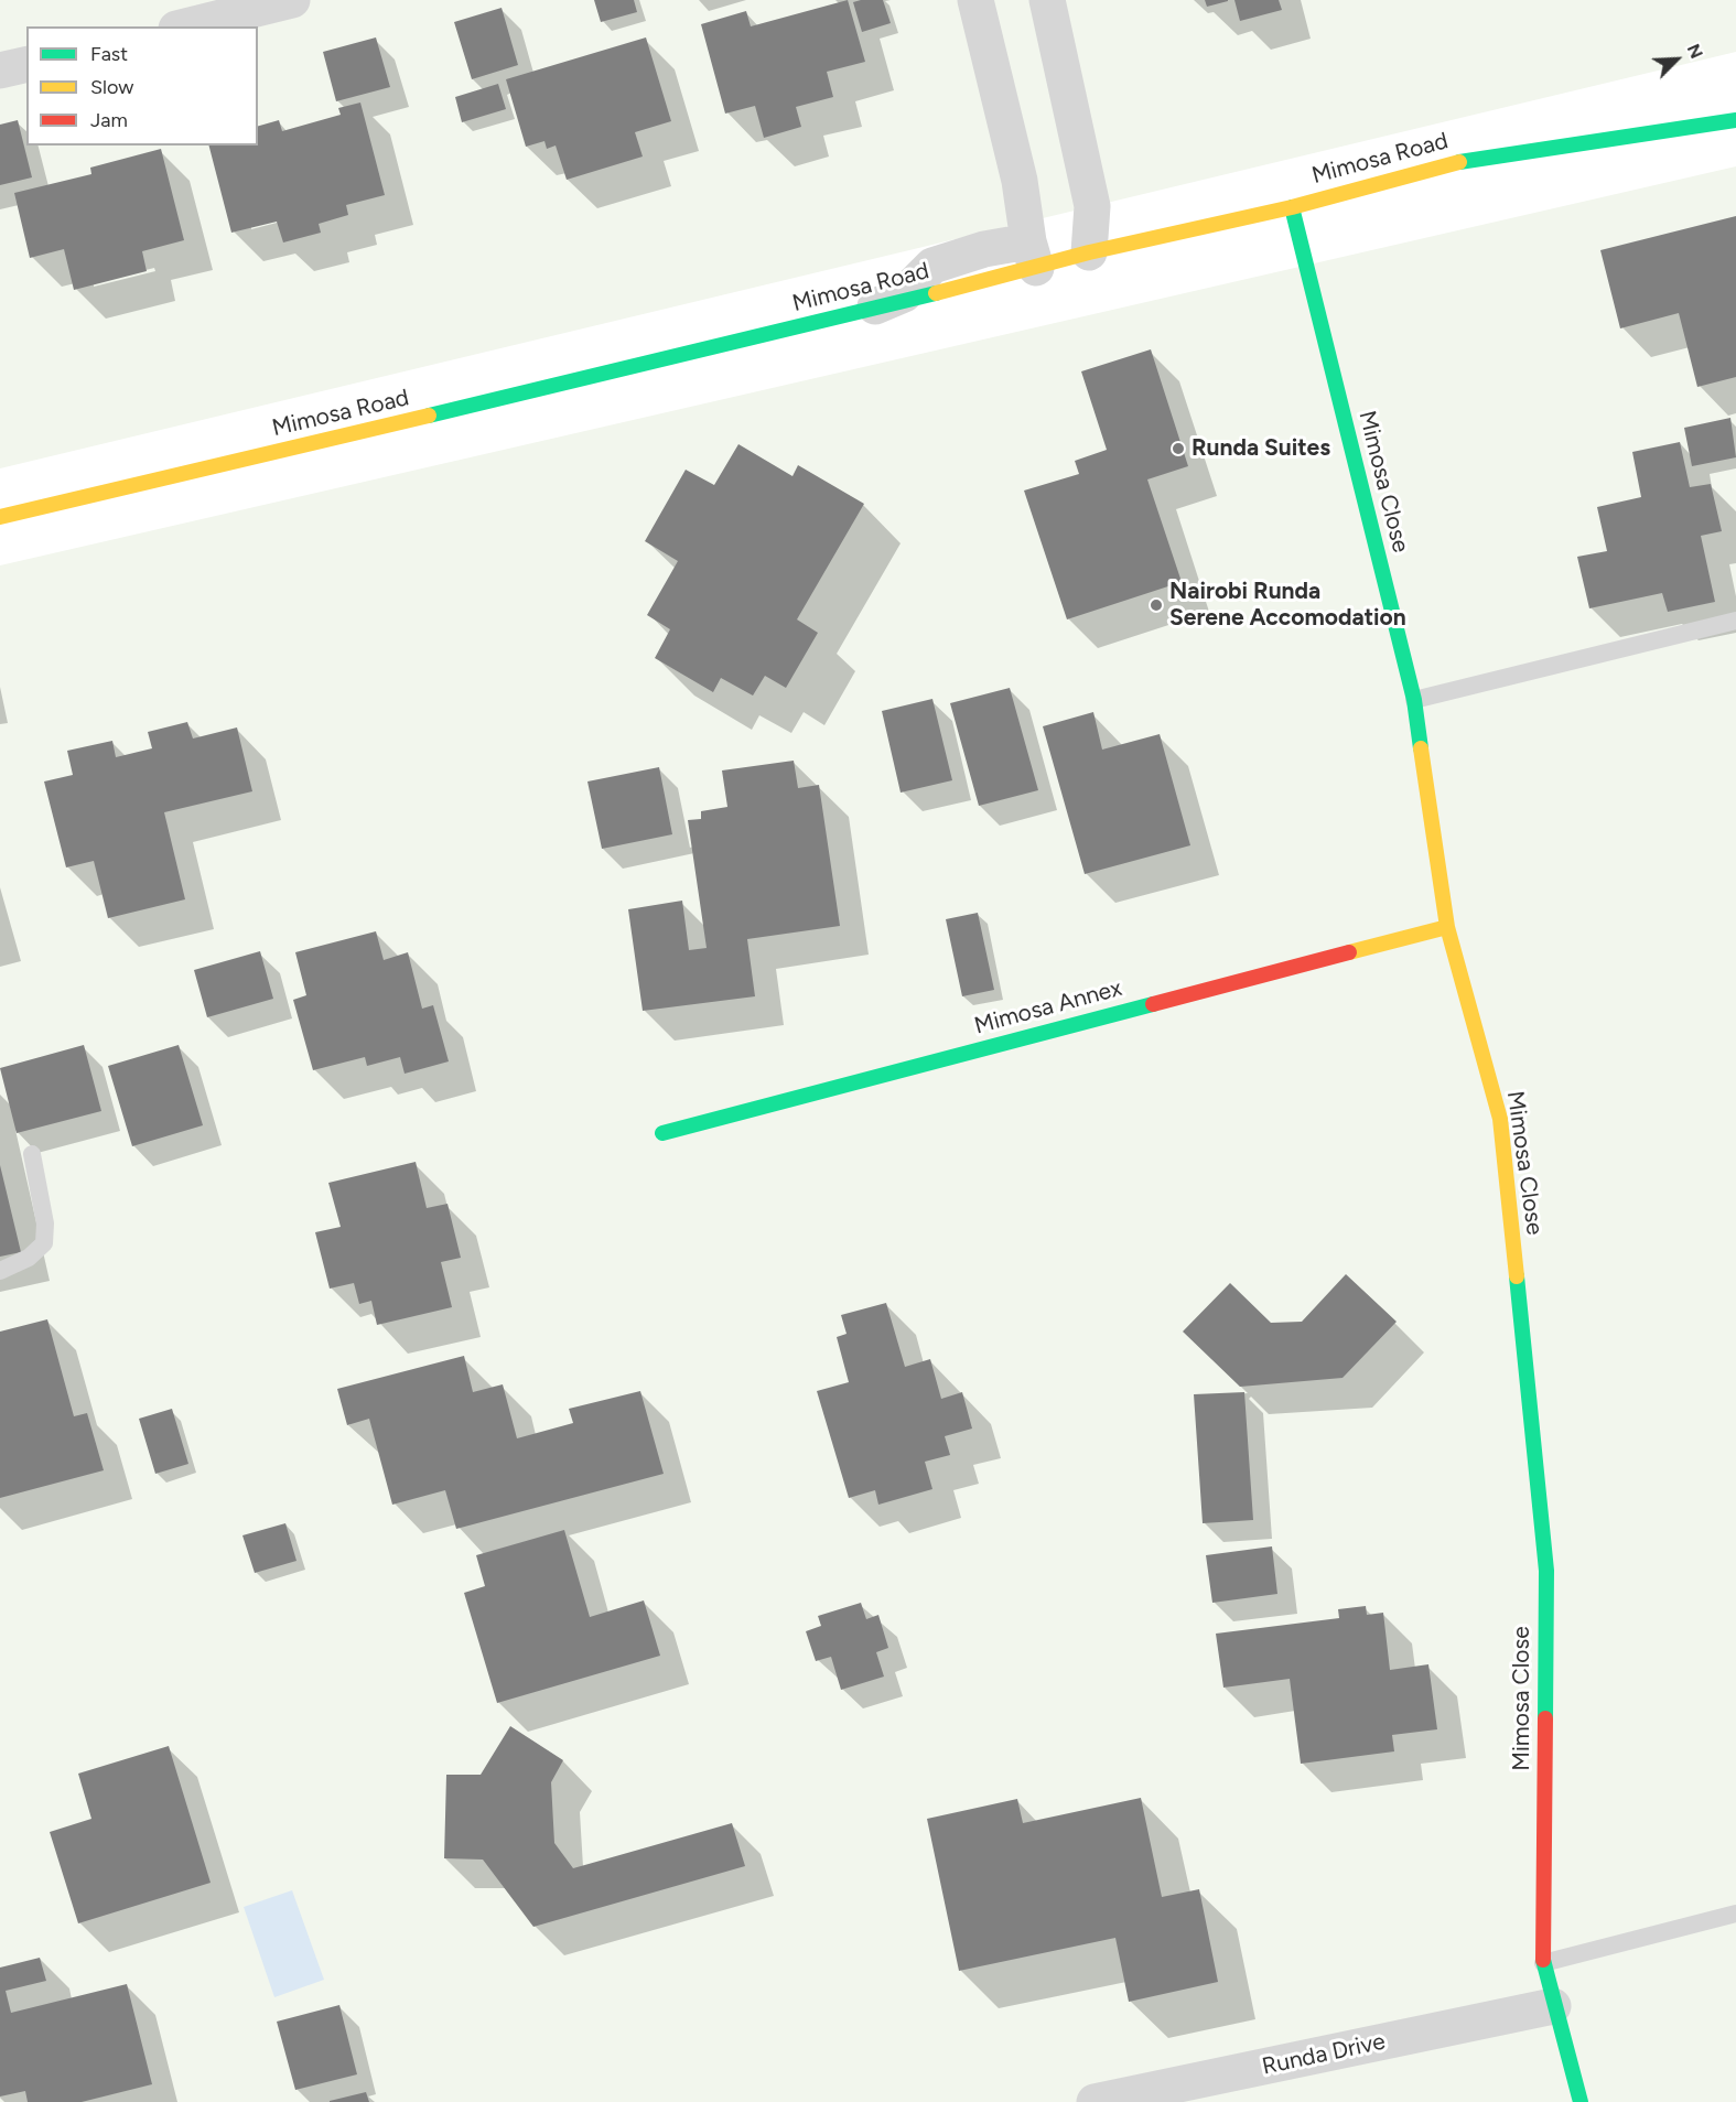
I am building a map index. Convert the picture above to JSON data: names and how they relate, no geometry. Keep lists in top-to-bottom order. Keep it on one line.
{"streets":{"street":["Mimosa Road","Mimosa Close","Mimosa Annex","Runda Drive"]},"crossings":[["Mimosa Road","Mimosa Close"],["Mimosa Close","Mimosa Annex"],["Mimosa Close","Runda Drive"]],"places":["Runda Suites","Nairobi Runda Serene Accomodation"],"legend":["Fast","Slow","Jam"],"north":"top right"}
